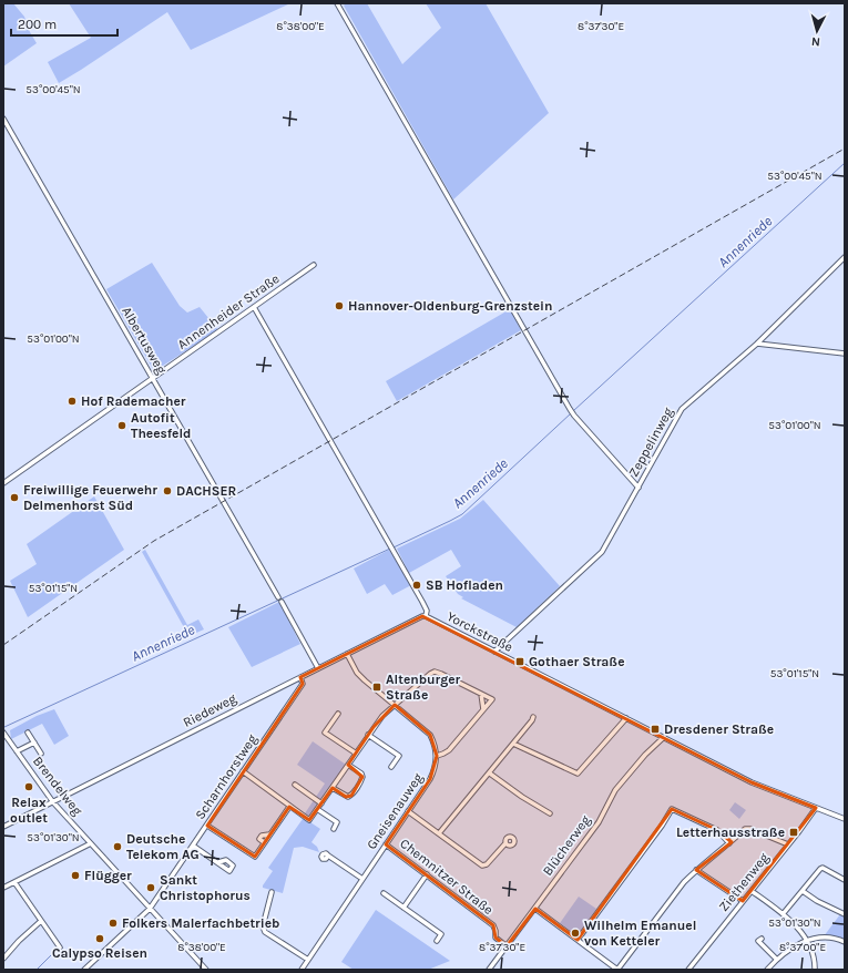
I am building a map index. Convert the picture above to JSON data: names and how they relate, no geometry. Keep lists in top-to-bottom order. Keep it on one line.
{"streets":{"street":["Annenheider Straße","Albertusweg","Zeppelinweg","Yorckstraße","Riedeweg","Scharnhorstweg","Brendelweg","Gneisenauweg","Blücherweg","Chemnitzer Straße","Ziethenweg"]},"crossings":[["Annenheider Straße","Albertusweg"],["Annenheider Straße","Yorckstraße"],["Zeppelinweg","Yorckstraße"],["Yorckstraße","Riedeweg"],["Yorckstraße","Blücherweg"],["Yorckstraße","Ziethenweg"],["Riedeweg","Scharnhorstweg"],["Riedeweg","Brendelweg"],["Scharnhorstweg","Brendelweg"],["Gneisenauweg","Chemnitzer Straße"],["Blücherweg","Chemnitzer Straße"]],"water":["Annenriede"],"places":{"other":["Hannover-Oldenburg-Grenzstein","Hof Rademacher","Autofit Theesfeld","DACHSER","Freiwillige Feuerwehr Delmenhorst Süd","SB Hofladen","Relax outlet","Deutsche Telekom AG","Flügger","Sankt Christophorus","Folkers Malerfachbetrieb","Wilhelm Emanuel von Ketteler","Calypso Reisen"],"transit":["Gothaer Straße","Altenburger Straße","Dresdener Straße","Letterhausstraße"]},"scale_bar":"200 m","north":"bottom","coordinates":["8°38'00\"E","8°37'30\"E","53°00'45\"N","53°01'00\"N","53°01'15\"N","53°01'30\"N","8°37'00\"E"]}
